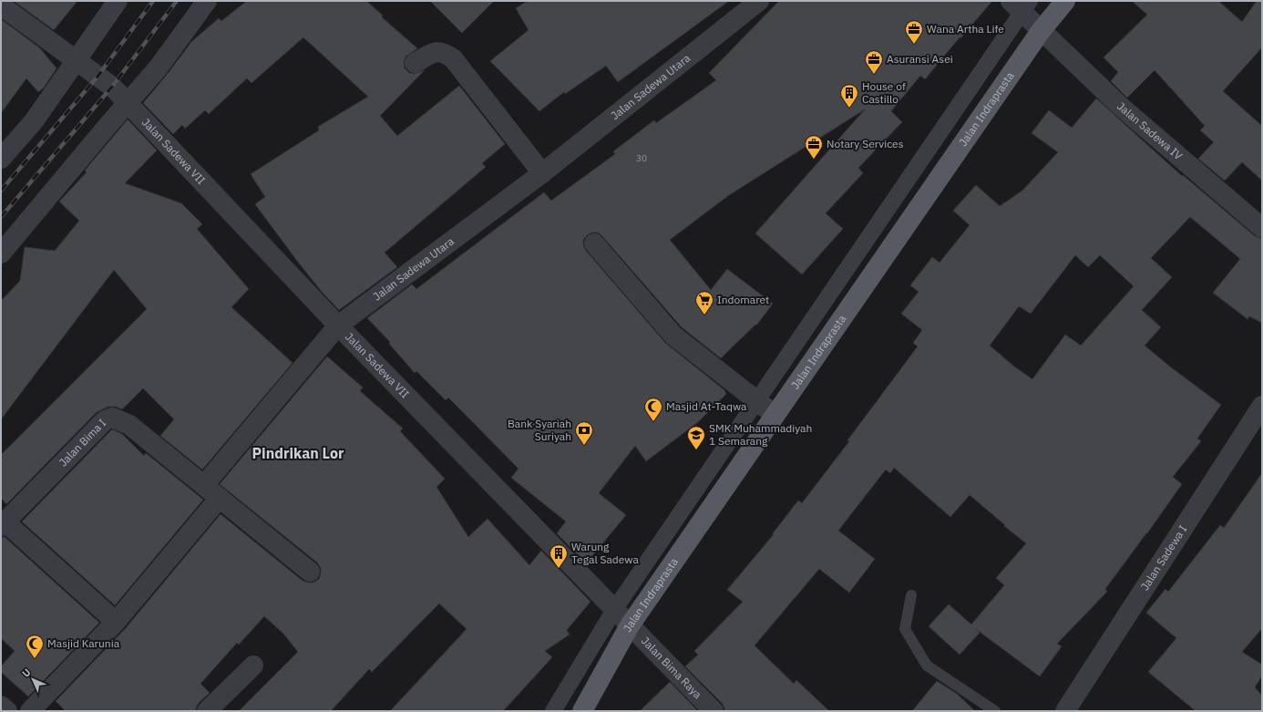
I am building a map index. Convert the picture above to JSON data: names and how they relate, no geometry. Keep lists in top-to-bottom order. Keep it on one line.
{"streets":{"main road":["Jalan Indraprasta"],"street":["Jalan Sadewa Utara","Jalan Sadewa IV","Jalan Sadewa VII","Jalan Bima I","Jalan Sadewa I","Jalan Bima Raya"]},"crossings":[["Jalan Sadewa Utara","Jalan Sadewa VII"],["Jalan Indraprasta","Jalan Sadewa IV"],["Jalan Indraprasta","Jalan Sadewa VII"],["Jalan Indraprasta","Jalan Bima Raya"],["Jalan Sadewa VII","Jalan Bima Raya"]],"districts":["Pindrikan Lor"],"places":{"office":["Wana Artha Life","Asuransi Asei","Notary Services"],"building":["House of Castillo","Warung Tegal Sadewa"],"supermarket":["Indomaret"],"mosque":["Masjid At-Taqwa","Masjid Karunia"],"bank":["Bank Syariah Suriyah"],"school or university":["SMK Muhammadiyah 1 Semarang"]},"house_numbers":["30"],"north":"top left"}
